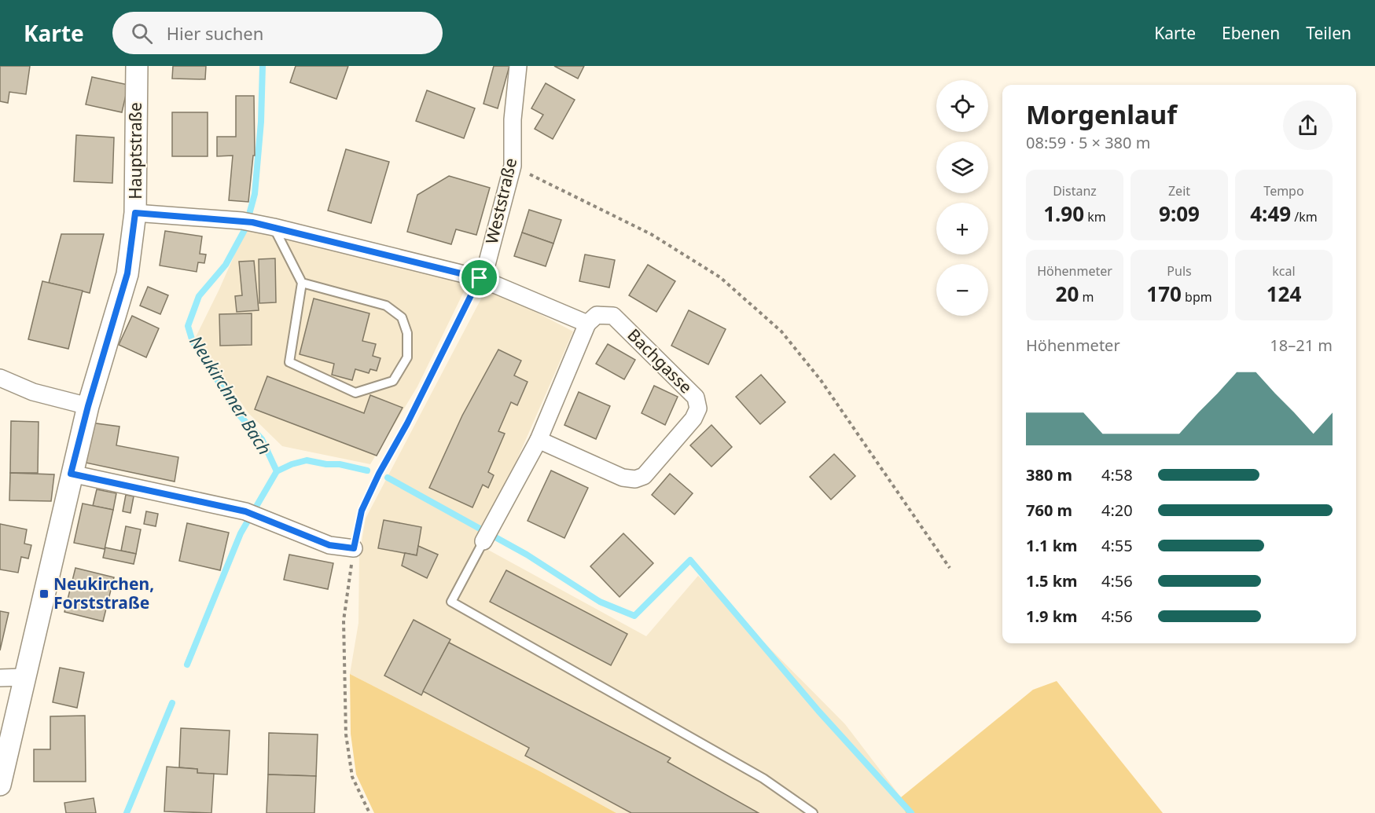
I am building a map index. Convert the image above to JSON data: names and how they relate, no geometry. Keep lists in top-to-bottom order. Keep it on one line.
{"streets":{"street":["Hauptstraße","Weststraße","Bachgasse"]},"water":["Neukirchner Bach"],"places":{"transit":["Neukirchen, Forststraße"]},"page":{"header":"Karte","search":"Hier suchen","nav":["Karte","Ebenen","Teilen"],"map_buttons":["+","−"],"heading":["Morgenlauf","08:59 · 5 × 380 m"],"stats":[["Distanz","1.90 km"],["Zeit","9:09"],["Tempo","4:49 /km"],["Höhenmeter","20 m"],["Puls","170 bpm"],["kcal","124"]],"chart":["Höhenmeter","18–21 m"],"list":[{"name":"380 m","note":"4:58"},{"name":"760 m","note":"4:20"},{"name":"1.1 km","note":"4:55"},{"name":"1.5 km","note":"4:56"},{"name":"1.9 km","note":"4:56"}]}}
